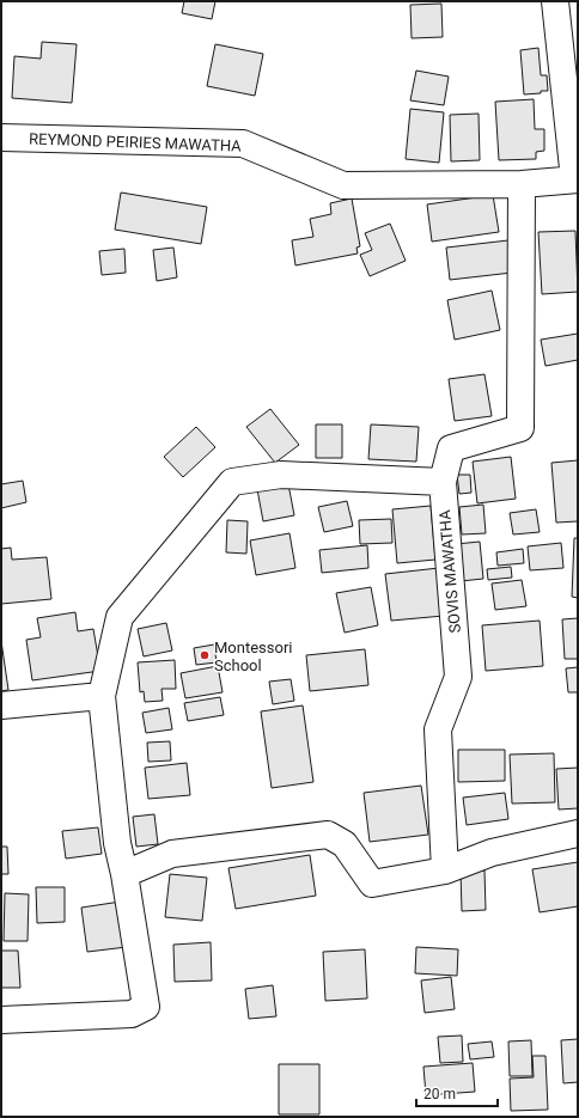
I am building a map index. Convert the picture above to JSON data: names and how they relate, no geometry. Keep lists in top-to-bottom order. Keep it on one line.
{"streets":{"street":["REYMOND PEIRIES MAWATHA","SOVIS MAWATHA"]},"crossings":[["REYMOND PEIRIES MAWATHA","SOVIS MAWATHA"]],"places":["Montessori School"],"scale_bar":"20 m"}
